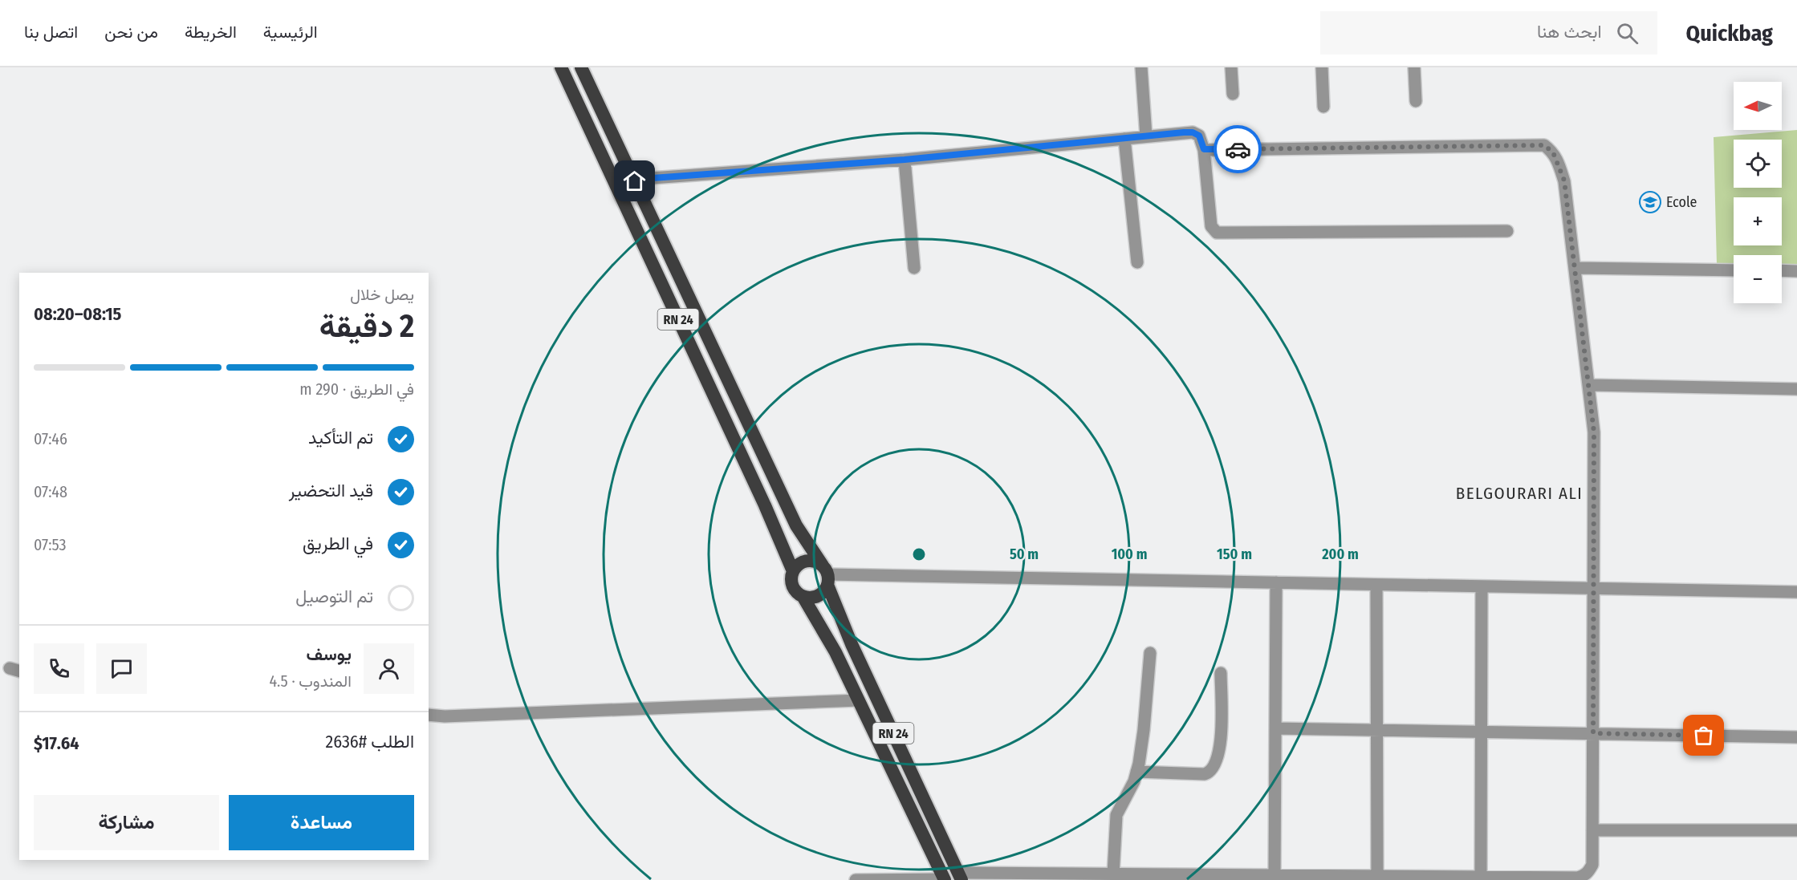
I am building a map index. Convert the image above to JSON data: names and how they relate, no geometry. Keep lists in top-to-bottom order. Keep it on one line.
{"streets":{"highway":["RN 24"]},"districts":["BELGOURARI ALI"],"places":{"school or university":["Ecole"]},"north":"left","page":{"header":"Quickbag","search":"ابحث هنا","nav":["الرئيسية","الخريطة","من نحن","اتصل بنا"],"map_buttons":["+","−"],"heading":["2 دقيقة","يصل خلال","08:15–08:20"],"panel":["يوسف","المندوب · 4.5","الطلب #2636","$17.64"],"bar":"في الطريق · 290 m","list":[["تم التأكيد","07:46"],["قيد التحضير","07:48"],["في الطريق","07:53"],"تم التوصيل"],"buttons":["مساعدة","مشاركة"]},"rings":["50 m","100 m","150 m","200 m"]}
